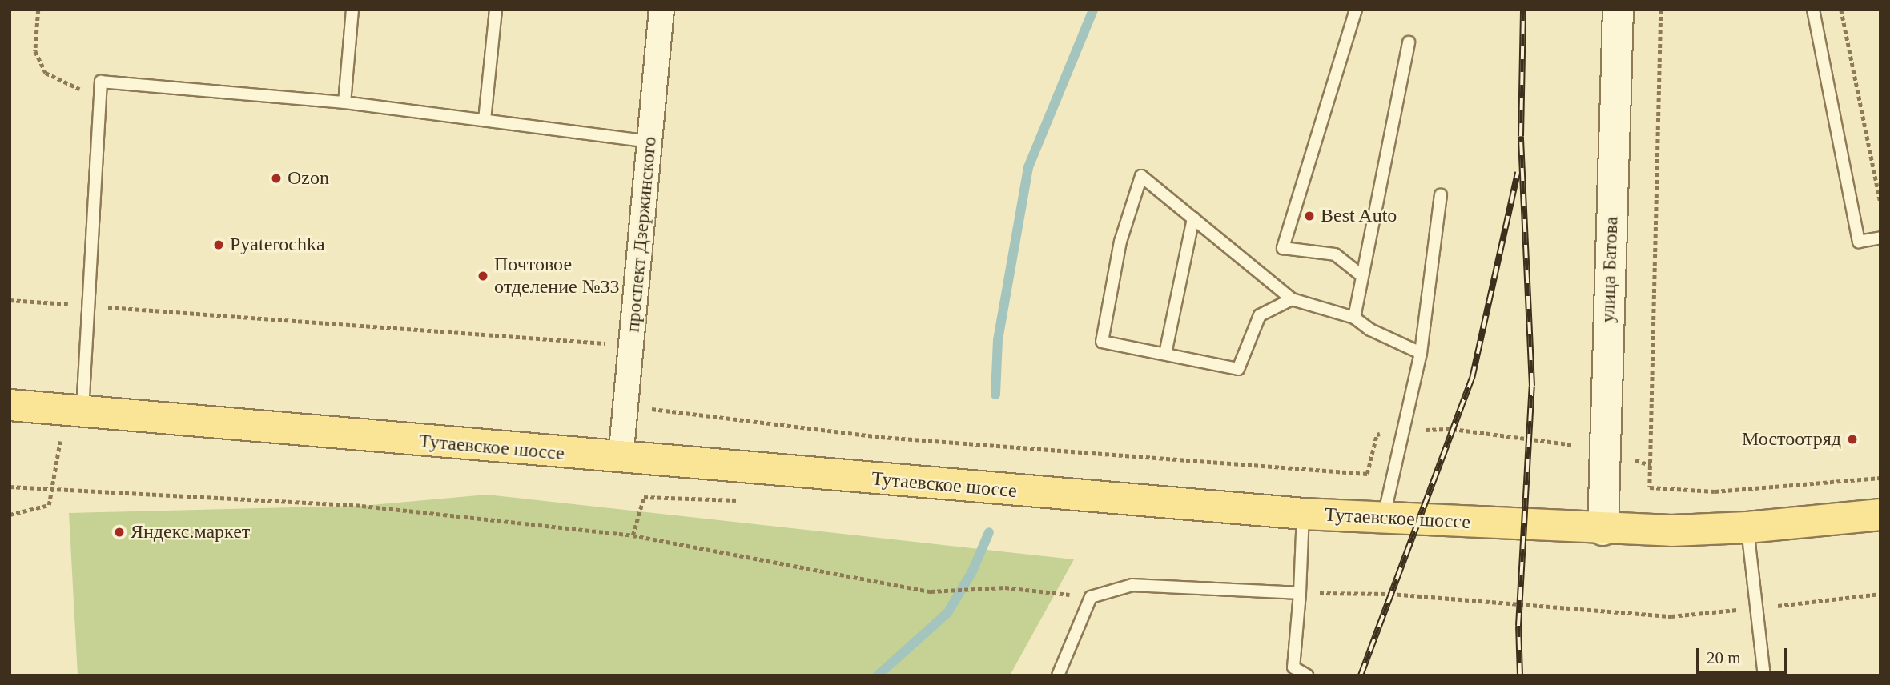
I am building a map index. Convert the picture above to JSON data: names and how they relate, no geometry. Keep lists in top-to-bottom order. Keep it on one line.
{"streets":{"main road":["Тутаевское шоссе"],"street":["проспект Дзержинского","улица Батова"]},"crossings":[["проспект Дзержинского","Тутаевское шоссе"],["улица Батова","Тутаевское шоссе"]],"places":["Ozon","Best Auto","Pyaterochka","Почтовое отделение №33","Мостоотряд","Яндекс.маркет"],"scale_bar":"20 m"}
